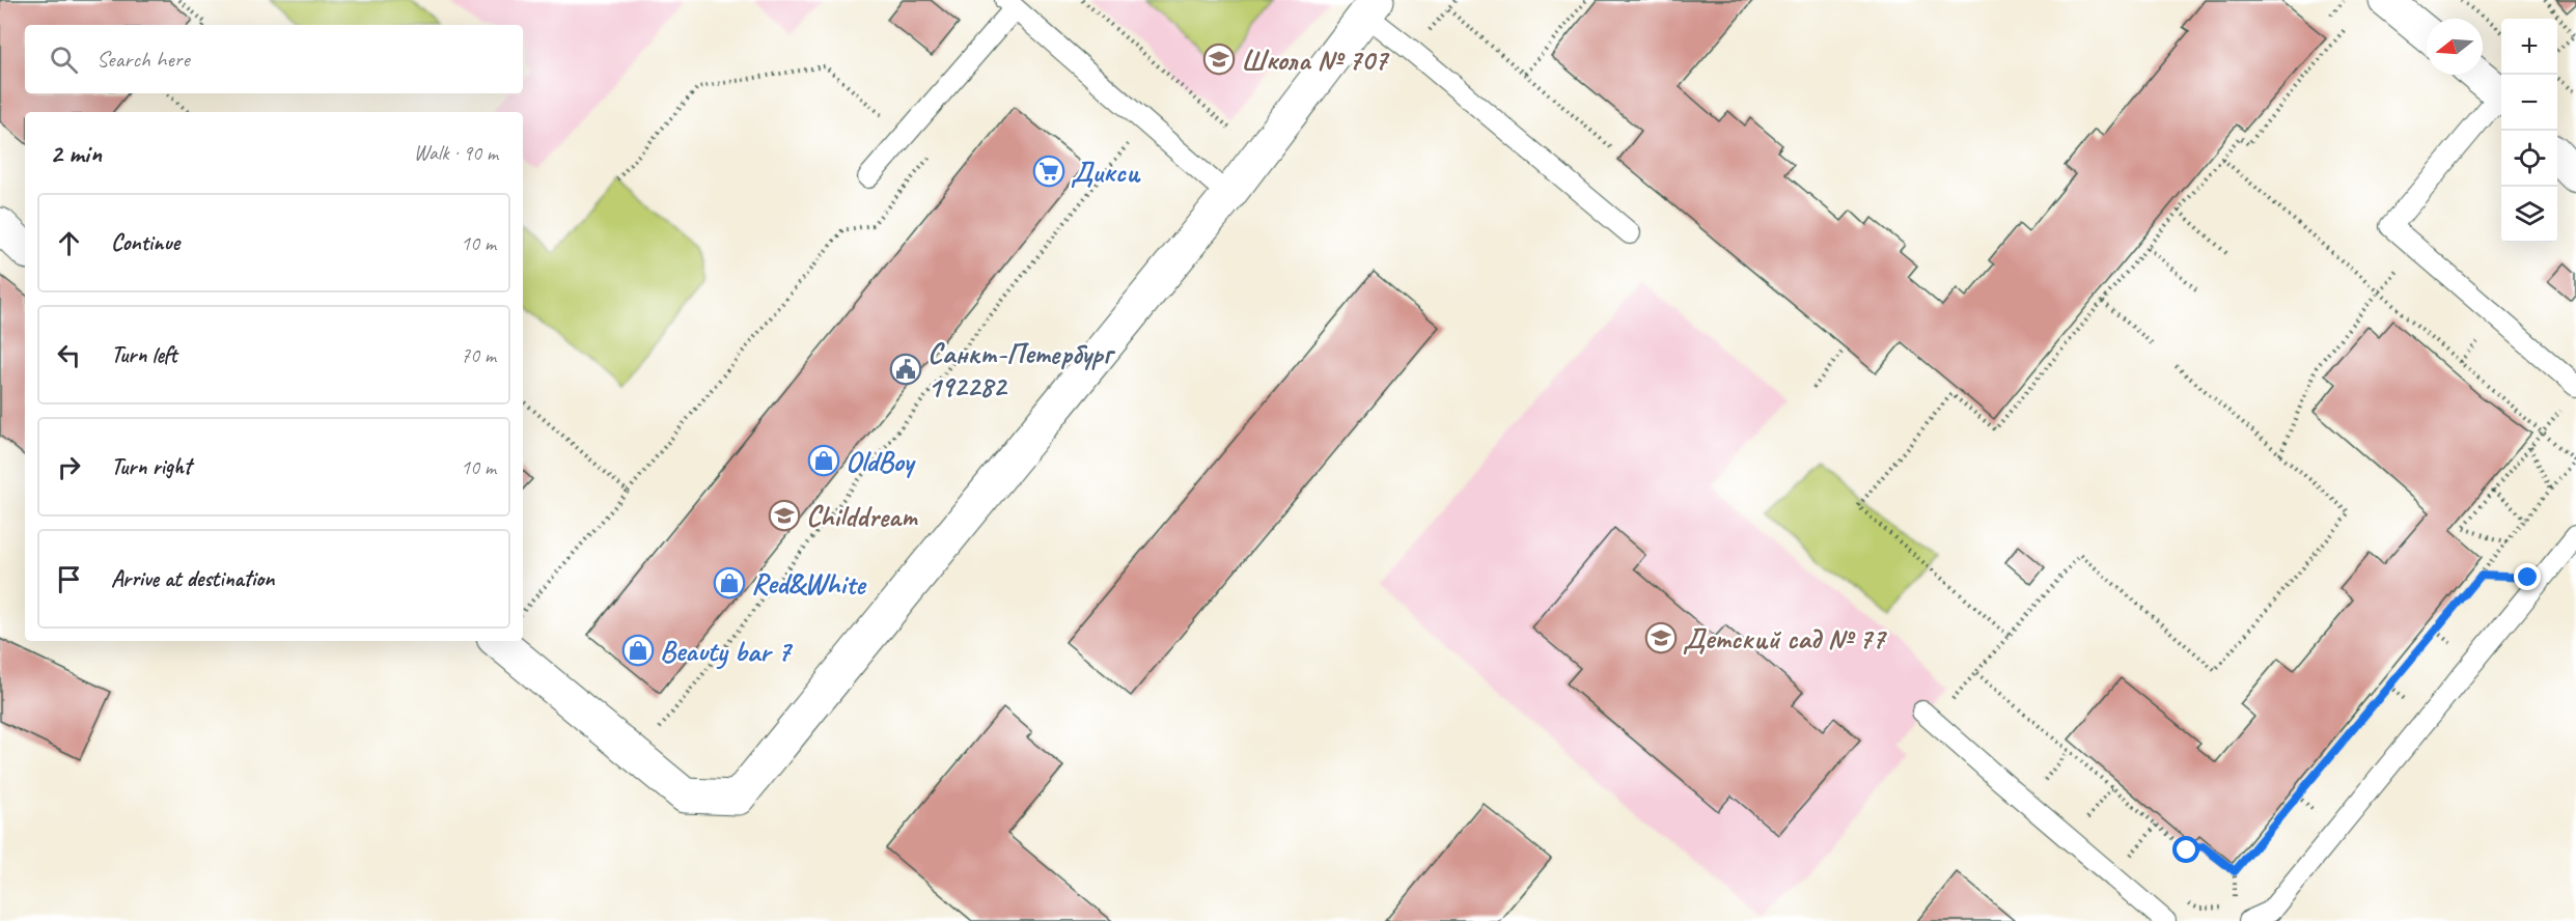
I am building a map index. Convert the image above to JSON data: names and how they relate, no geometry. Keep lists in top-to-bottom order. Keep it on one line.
{"places":{"school or university":["Школа № 707","Childdream","Детский сад № 77"],"supermarket":["Дикси"],"public building":["Санкт-Петербург 192282"],"shop":["OldBoy","Red&White","Beauty bar 7"]},"north":"left","page":{"map_buttons":["+","−"],"search":"Search here","heading":["2 min","Walk · 90 m"],"list":[["Continue","10 m"],["Turn left","70 m"],["Turn right","10 m"],"Arrive at destination"]}}
